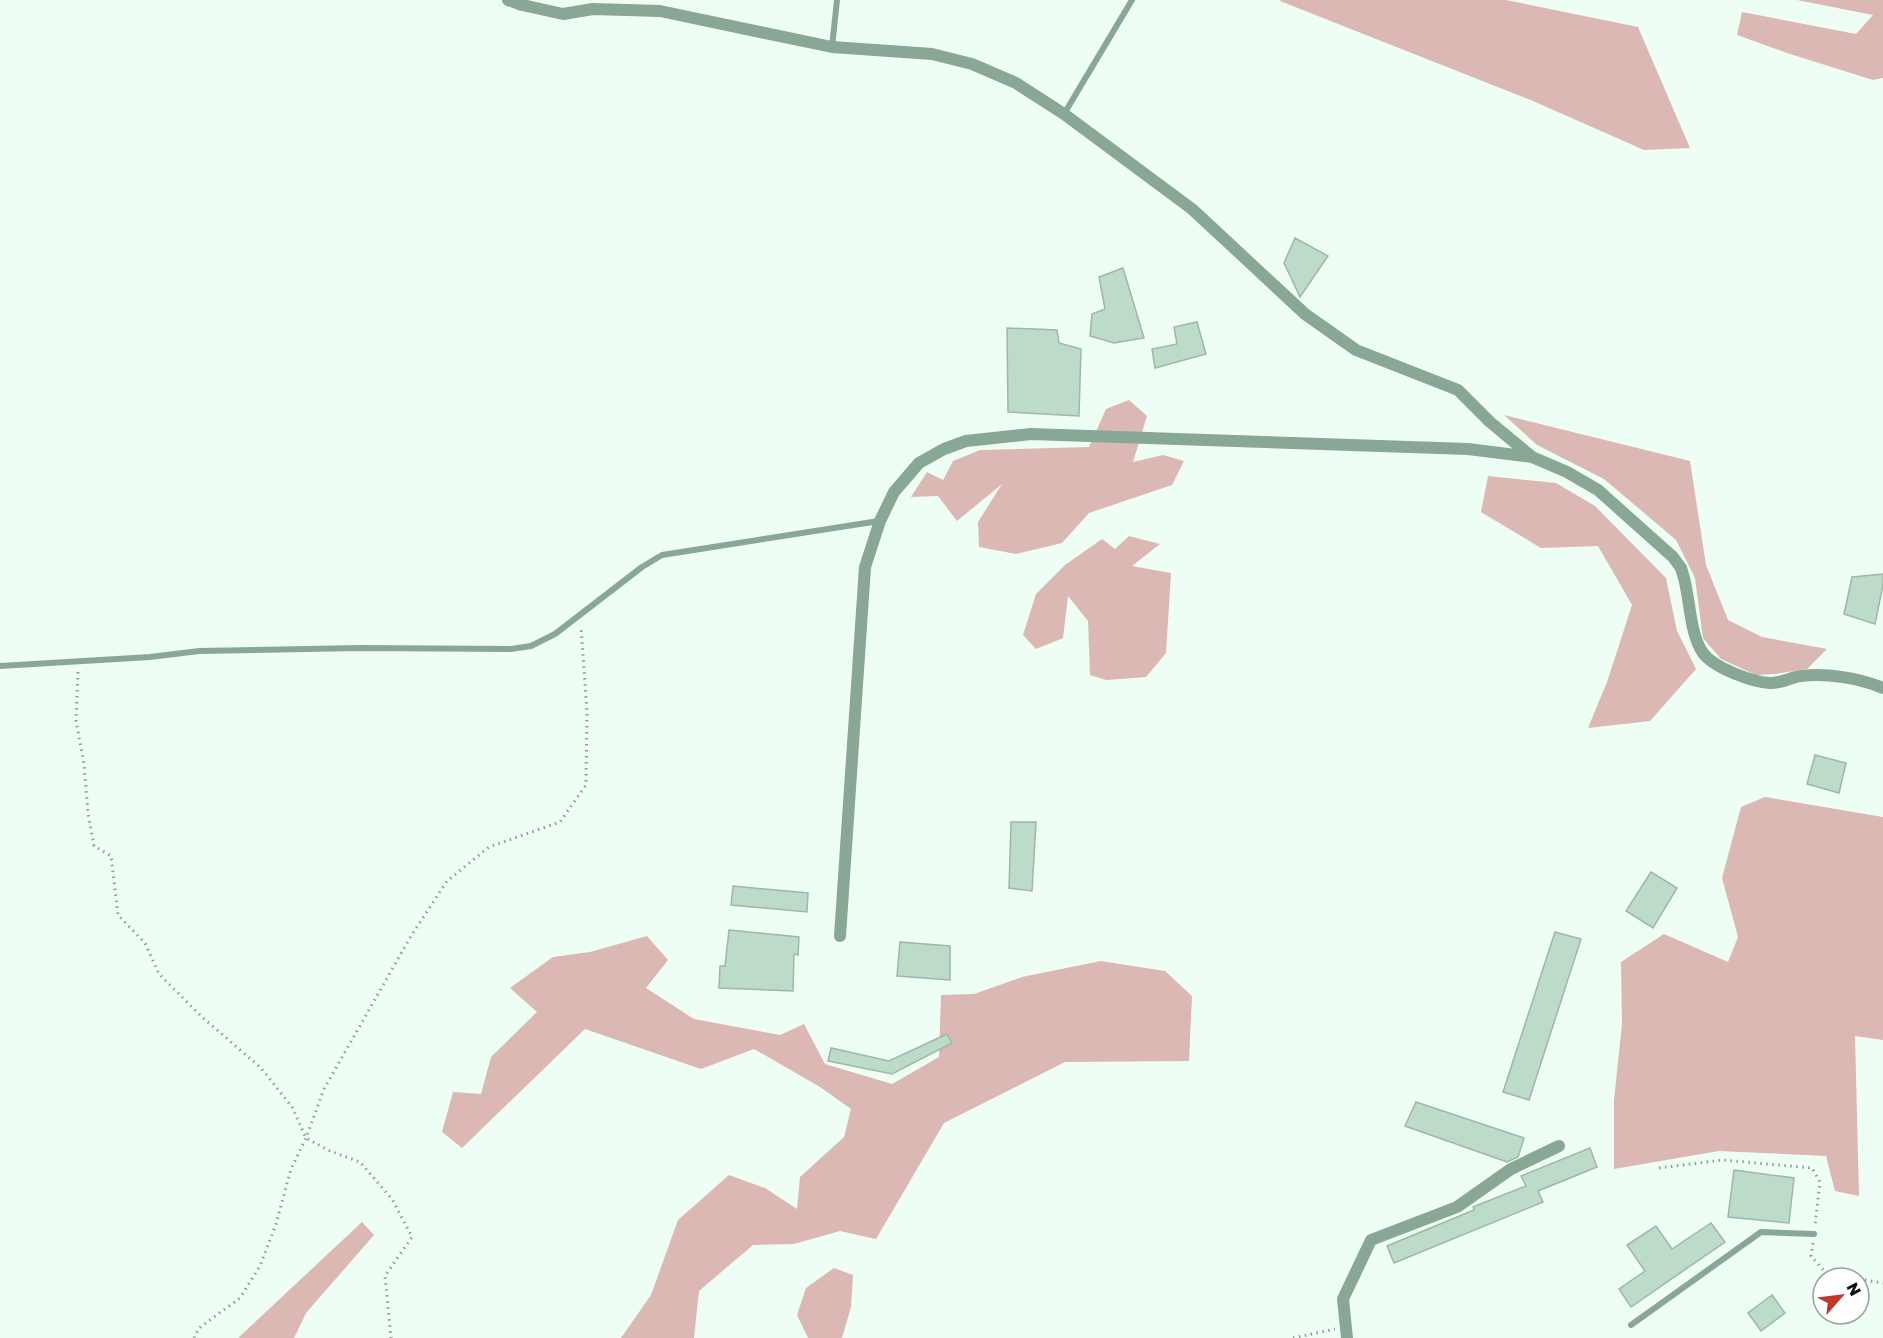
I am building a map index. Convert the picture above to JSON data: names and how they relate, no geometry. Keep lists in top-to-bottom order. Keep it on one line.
{"north":"top right"}
